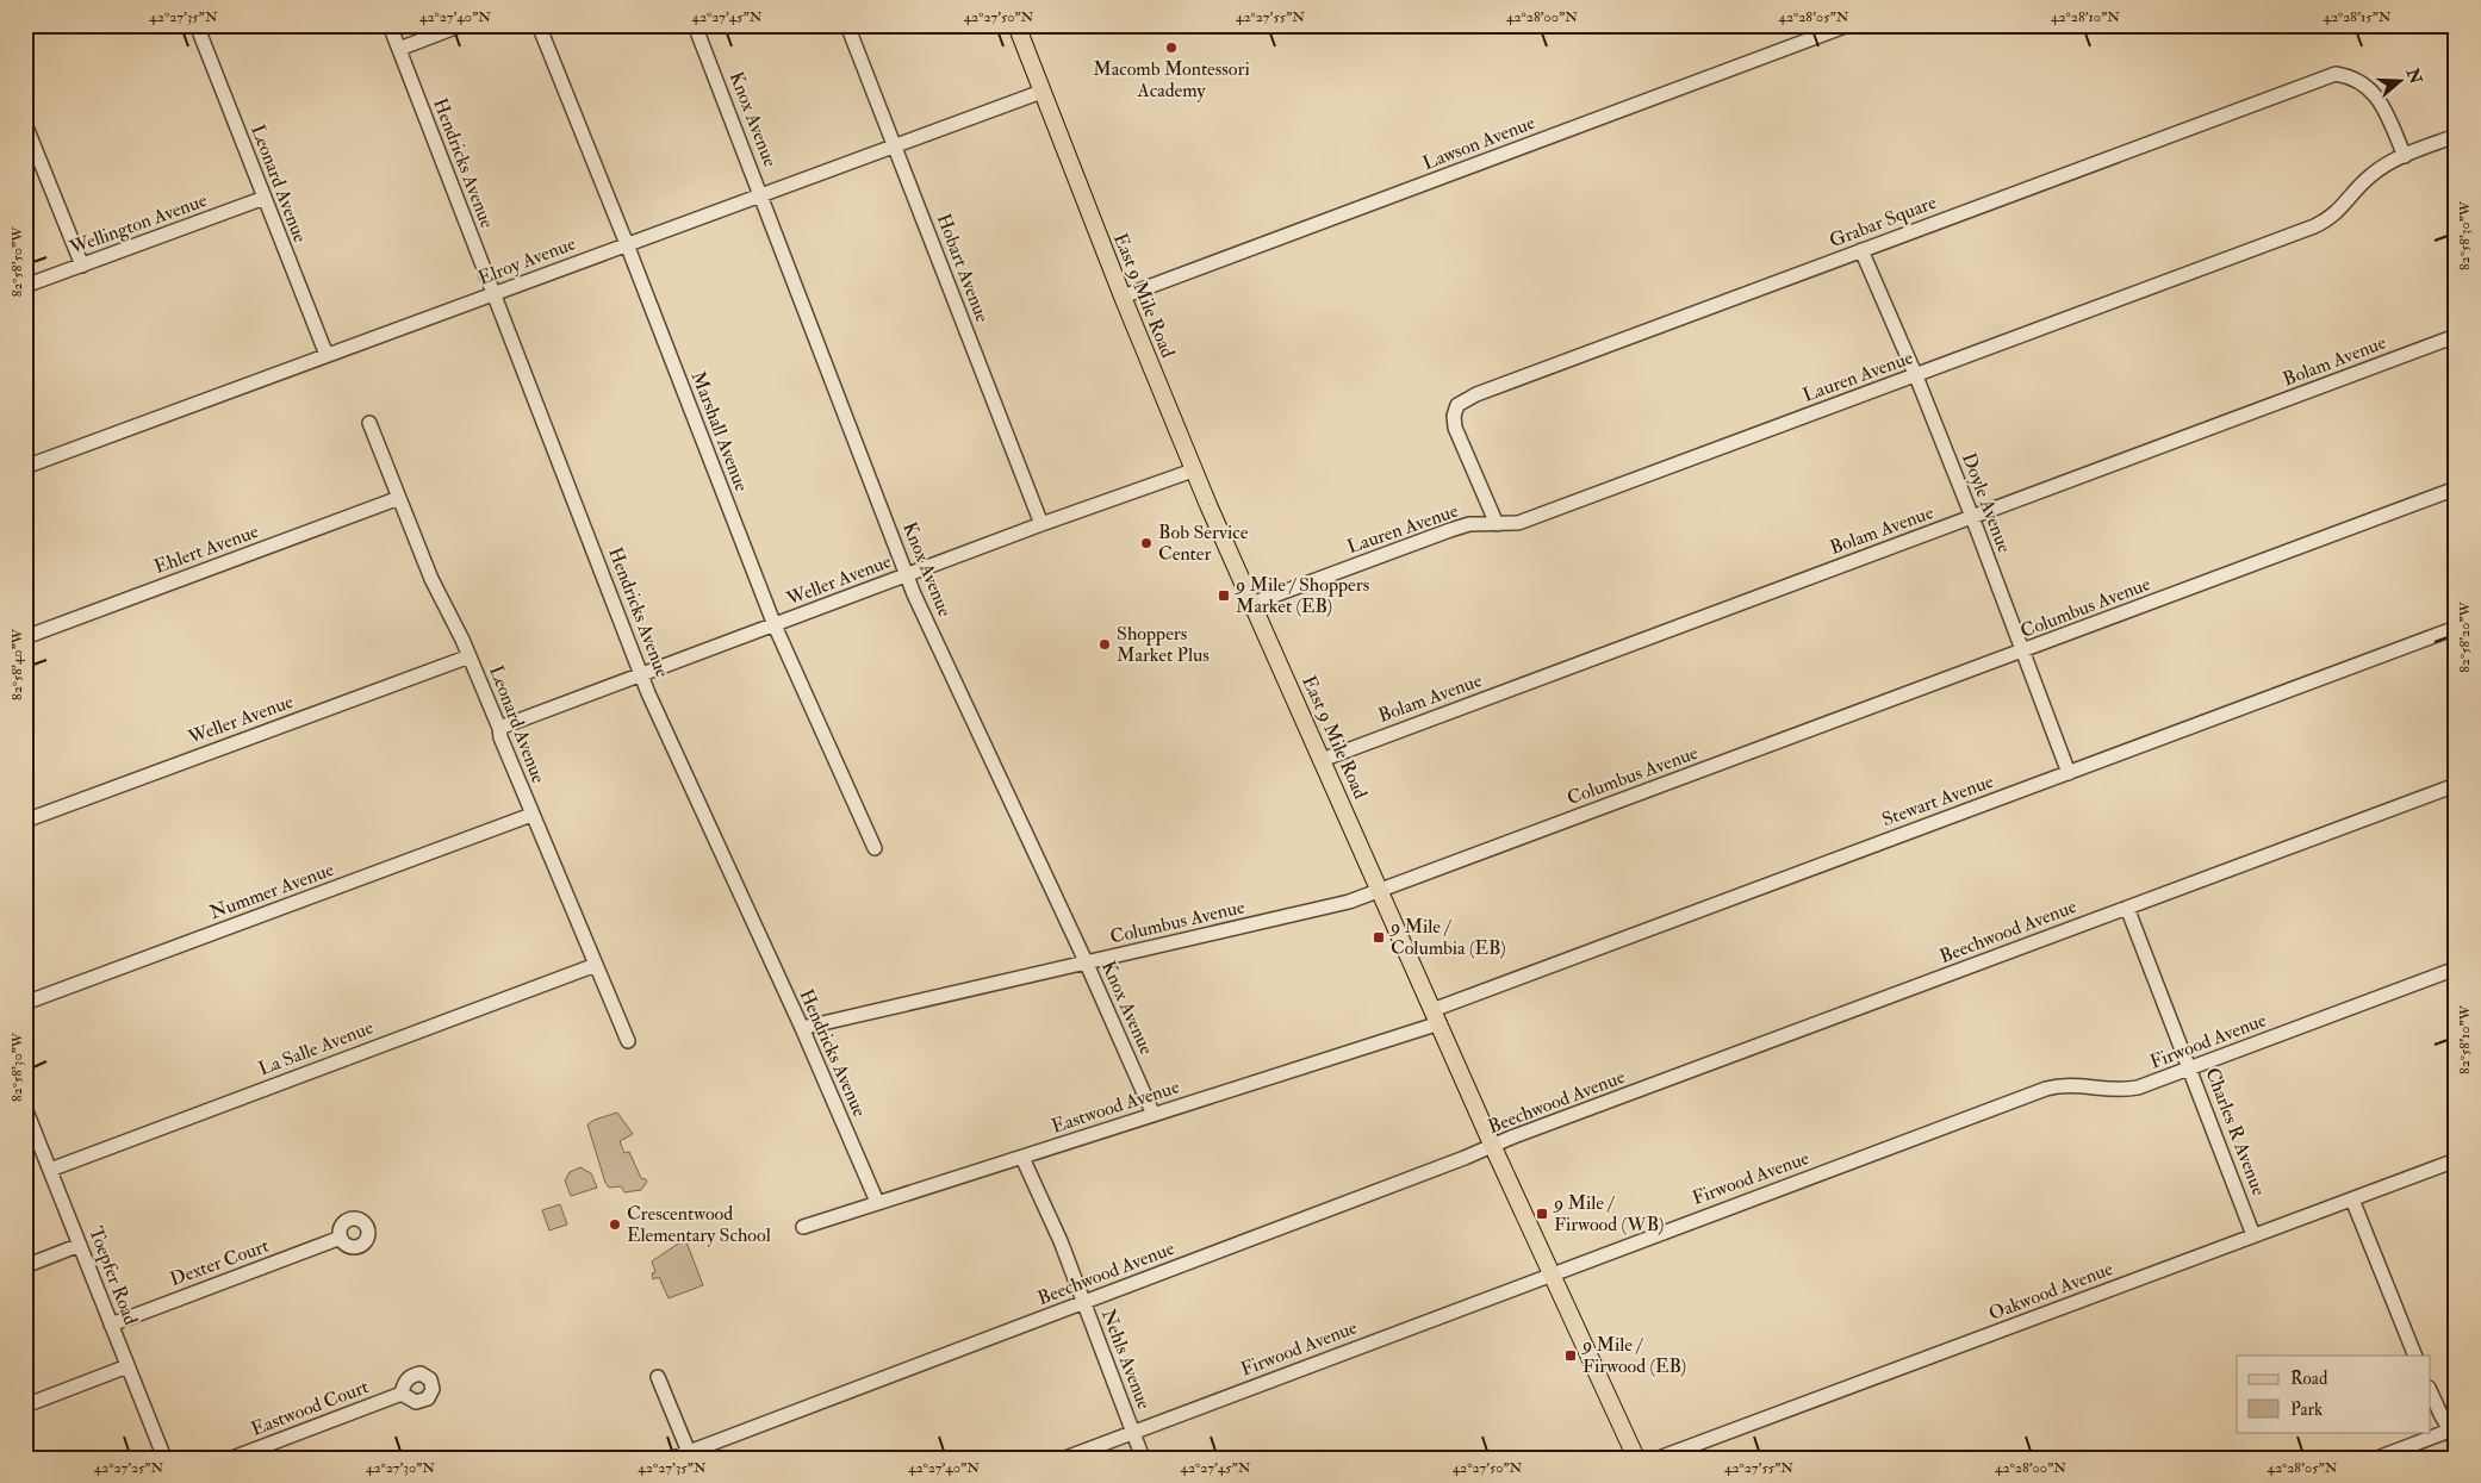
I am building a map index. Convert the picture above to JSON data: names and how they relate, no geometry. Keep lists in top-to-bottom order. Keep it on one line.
{"streets":{"main road":["East 9 Mile Road"],"street":["Knox Avenue","Lawson Avenue","Hendricks Avenue","Leonard Avenue","Grabar Square","Wellington Avenue","Elroy Avenue","Hobart Avenue","Bolam Avenue","Lauren Avenue","Marshall Avenue","Doyle Avenue","Ehlert Avenue","Weller Avenue","Columbus Avenue","Stewart Avenue","Nummer Avenue","Beechwood Avenue","Firwood Avenue","La Salle Avenue","Eastwood Avenue","Charles R Avenue","Dexter Court","Toepfer Road","Oakwood Avenue","Nehls Avenue","Eastwood Court"]},"crossings":[["Knox Avenue","Elroy Avenue"],["Knox Avenue","Weller Avenue"],["Knox Avenue","Columbus Avenue"],["Knox Avenue","Eastwood Avenue"],["Lawson Avenue","East 9 Mile Road"],["Hendricks Avenue","Elroy Avenue"],["Hendricks Avenue","Weller Avenue"],["Hendricks Avenue","Columbus Avenue"],["Hendricks Avenue","Eastwood Avenue"],["Leonard Avenue","Wellington Avenue"],["Leonard Avenue","Elroy Avenue"],["Leonard Avenue","Ehlert Avenue"],["Leonard Avenue","Weller Avenue"],["Leonard Avenue","Nummer Avenue"],["Leonard Avenue","La Salle Avenue"],["Grabar Square","Lauren Avenue"],["Grabar Square","Doyle Avenue"],["Elroy Avenue","Hobart Avenue"],["Elroy Avenue","East 9 Mile Road"],["Elroy Avenue","Marshall Avenue"],["Hobart Avenue","Weller Avenue"],["East 9 Mile Road","Bolam Avenue"],["East 9 Mile Road","Lauren Avenue"],["East 9 Mile Road","Weller Avenue"],["East 9 Mile Road","Columbus Avenue"],["East 9 Mile Road","Stewart Avenue"],["East 9 Mile Road","Beechwood Avenue"],["East 9 Mile Road","Firwood Avenue"],["East 9 Mile Road","Eastwood Avenue"],["Bolam Avenue","Doyle Avenue"],["Lauren Avenue","Doyle Avenue"],["Marshall Avenue","Weller Avenue"],["Doyle Avenue","Columbus Avenue"],["Doyle Avenue","Stewart Avenue"],["Stewart Avenue","Eastwood Avenue"],["Beechwood Avenue","Charles R Avenue"],["Beechwood Avenue","Nehls Avenue"],["Firwood Avenue","Charles R Avenue"],["Firwood Avenue","Nehls Avenue"],["La Salle Avenue","Toepfer Road"],["Eastwood Avenue","Nehls Avenue"],["Charles R Avenue","Oakwood Avenue"],["Dexter Court","Toepfer Road"]],"places":{"other":["Macomb Montessori Academy","Bob Service Center","Shoppers Market Plus","Crescentwood Elementary School"],"transit":["9 Mile / Shoppers Market (EB)","9 Mile / Columbia (EB)","9 Mile / Firwood (WB)","9 Mile / Firwood (EB)"]},"legend":["Road","Park"],"north":"right","coordinates":["42°27'35\"N","42°27'40\"N","42°27'45\"N","42°27'50\"N","42°27'55\"N","42°28'00\"N","42°28'05\"N","42°28'10\"N","42°28'15\"N","82°58'30\"W","82°58'50\"W","82°58'20\"W","82°58'40\"W","82°58'10\"W","42°27'25\"N","42°27'30\"N"]}
